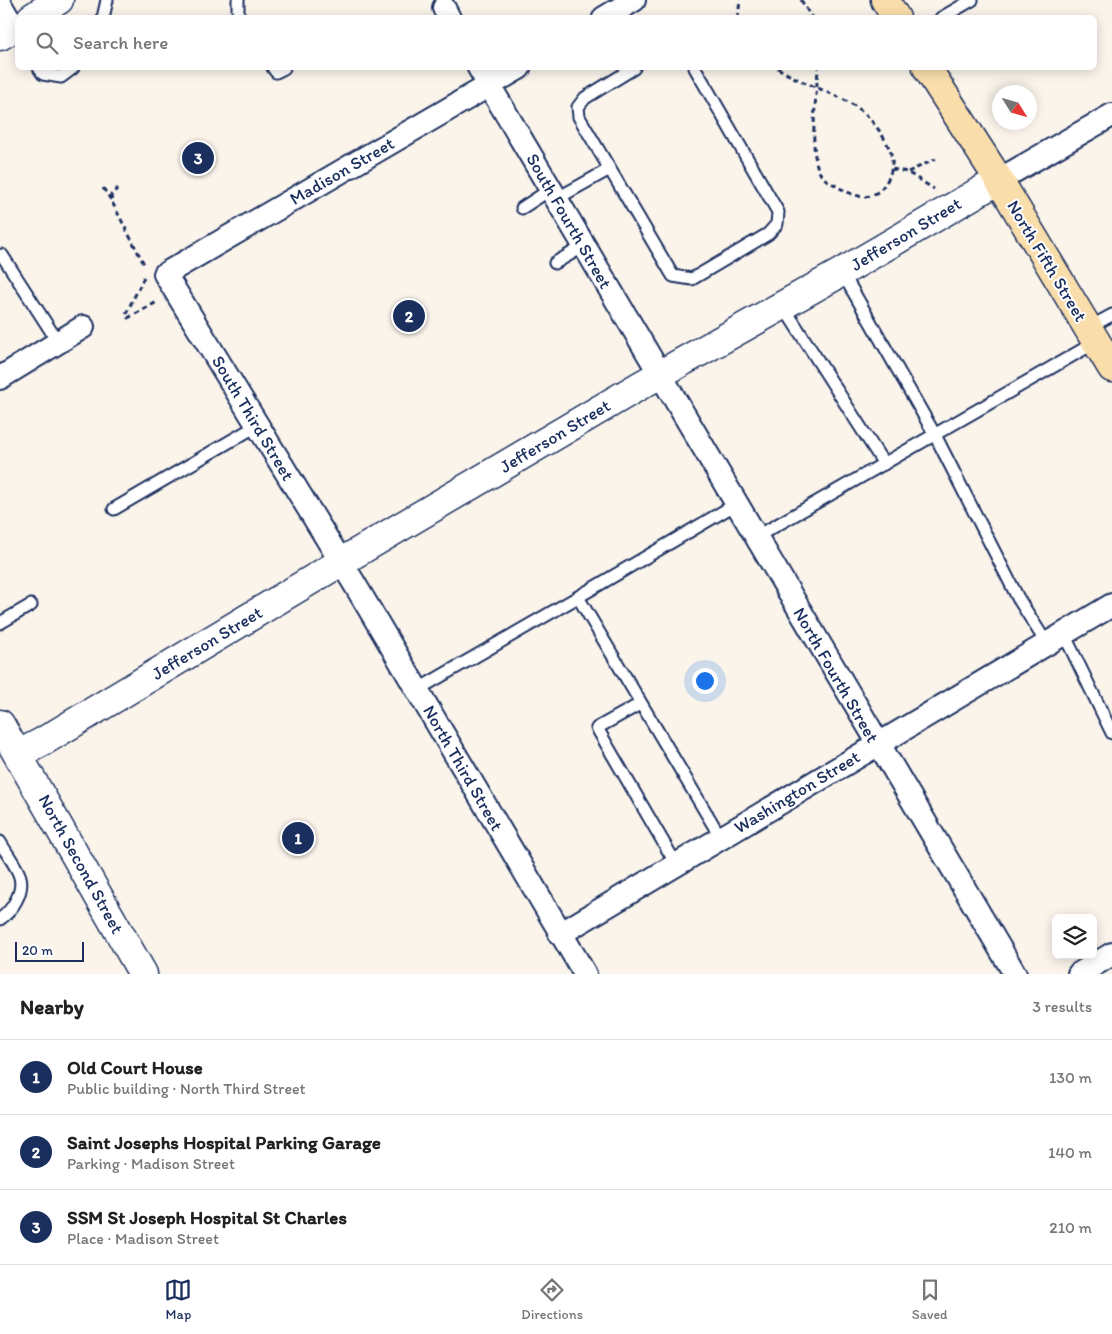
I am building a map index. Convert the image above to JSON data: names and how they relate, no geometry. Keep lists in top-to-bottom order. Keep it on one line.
{"streets":{"main road":["North Fifth Street"],"street":["Madison Street","South Fourth Street","Jefferson Street","South Third Street","North Fourth Street","North Third Street","Washington Street","North Second Street"]},"crossings":[["Madison Street","South Fourth Street"],["Madison Street","South Third Street"],["South Fourth Street","Jefferson Street"],["South Fourth Street","North Fourth Street"],["Jefferson Street","North Fifth Street"],["Jefferson Street","South Third Street"],["Jefferson Street","North Fourth Street"],["Jefferson Street","North Third Street"],["Jefferson Street","North Second Street"],["South Third Street","North Third Street"],["North Fourth Street","Washington Street"],["North Third Street","Washington Street"]],"scale_bar":"20 m","north":"bottom right","page":{"search":"Search here","pins":["3","2","1"],"scale":"20 m","heading":["Nearby","3 results"],"list":[{"mark":"1","name":"Old Court House","note":"Public building · North Third Street","value":"130 m"},{"mark":"2","name":"Saint Josephs Hospital Parking Garage","note":"Parking · Madison Street","value":"140 m"},{"mark":"3","name":"SSM St Joseph Hospital St Charles","note":"Place · Madison Street","value":"210 m"}],"nav":["Map","Directions","Saved"]}}
